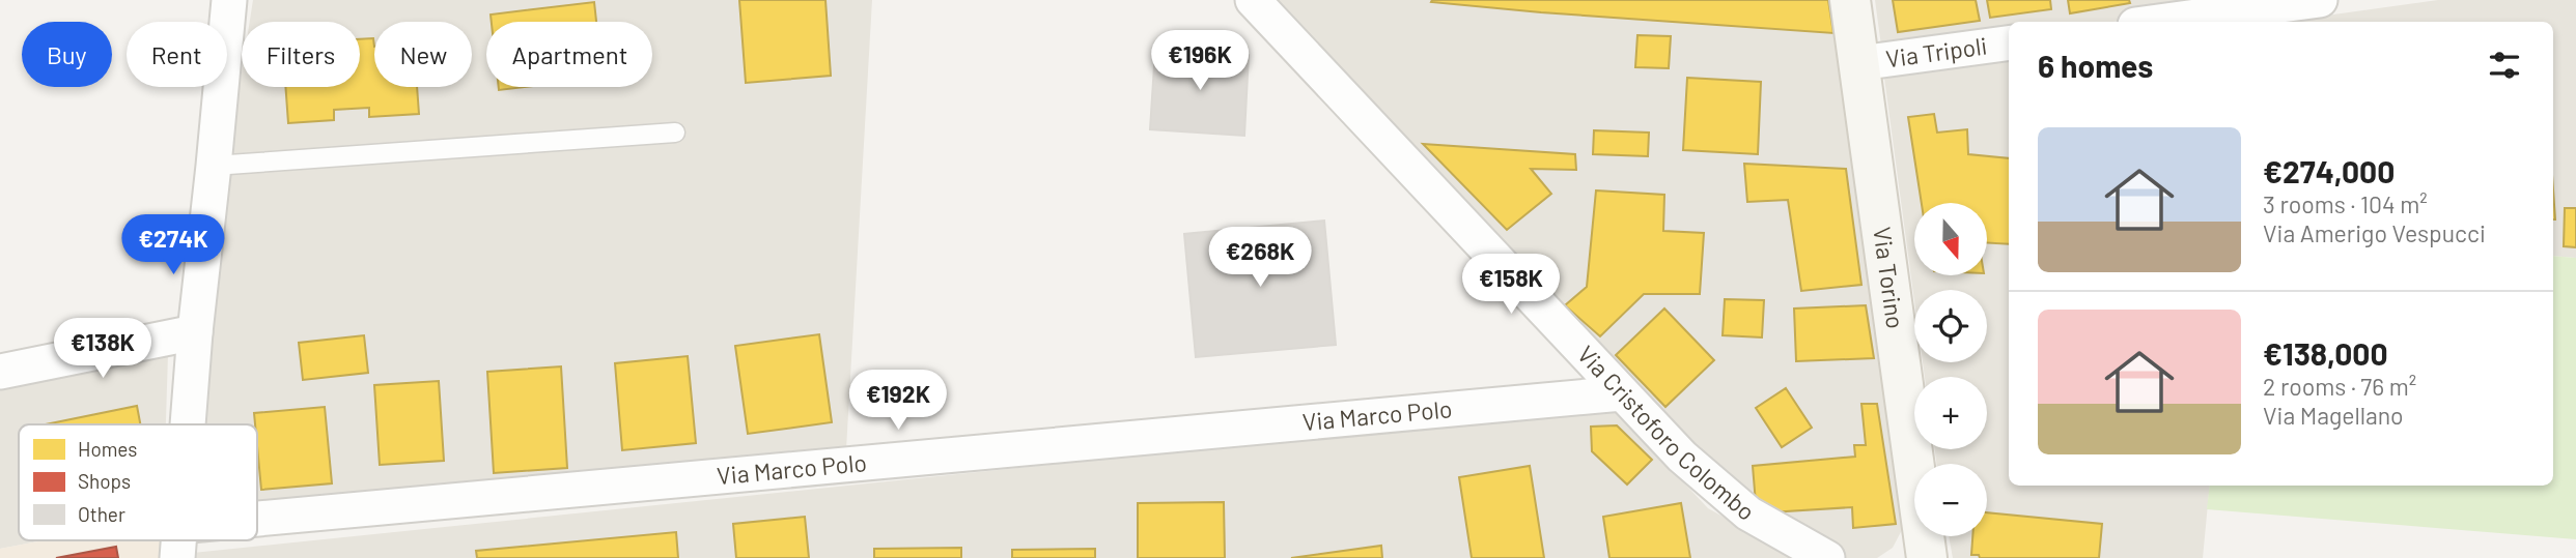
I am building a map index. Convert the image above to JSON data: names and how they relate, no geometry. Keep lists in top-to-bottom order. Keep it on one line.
{"streets":{"street":["Via Tripoli","Via Torino","Via Marco Polo","Via Cristoforo Colombo"]},"crossings":[["Via Tripoli","Via Torino"],["Via Marco Polo","Via Cristoforo Colombo"]],"legend":["Homes","Shops","Other"],"north":"bottom","page":{"chip":["Buy","Rent","Filters","New","Apartment"],"heading":"6 homes","price":["€196K","€274K","€268K","€158K","€138K","€192K"],"list":[{"name":"€274,000","note":"3 rooms · 104 m² · Via Amerigo Vespucci"},{"name":"€138,000","note":"2 rooms · 76 m² · Via Magellano"}],"map_buttons":["+","−"]}}
